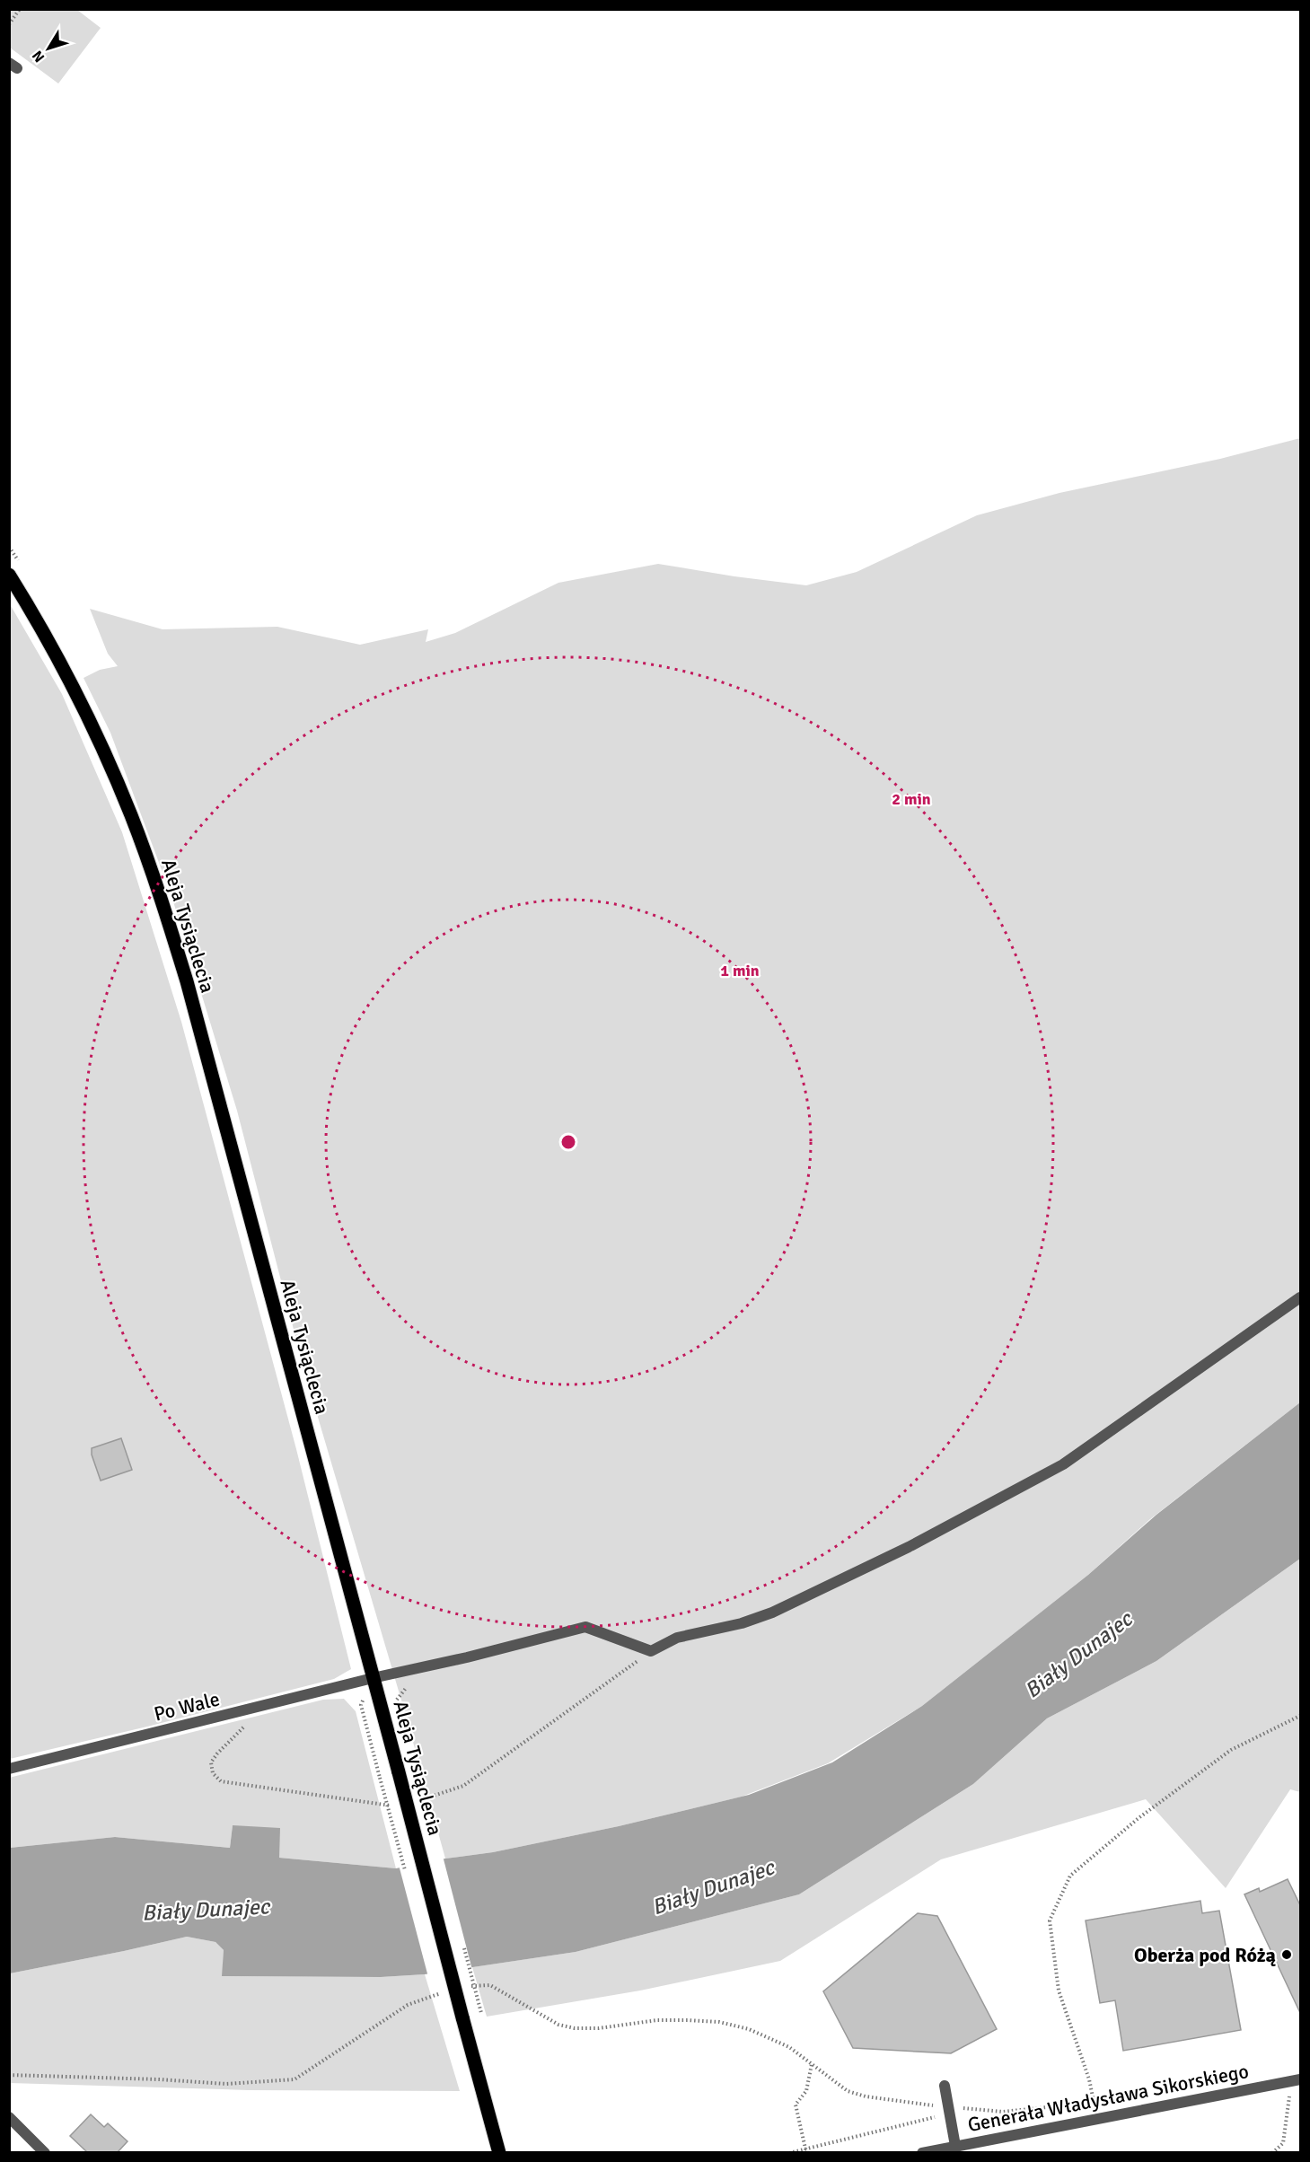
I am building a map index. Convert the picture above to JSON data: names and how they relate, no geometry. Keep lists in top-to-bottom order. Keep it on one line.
{"streets":{"main road":["Aleja Tysiąclecia"],"street":["Po Wale","Generała Władysława Sikorskiego"]},"crossings":[["Aleja Tysiąclecia","Po Wale"]],"water":["Biały Dunajec"],"places":["Oberża pod Różą"],"north":"bottom left","rings":["2 min","1 min"]}
